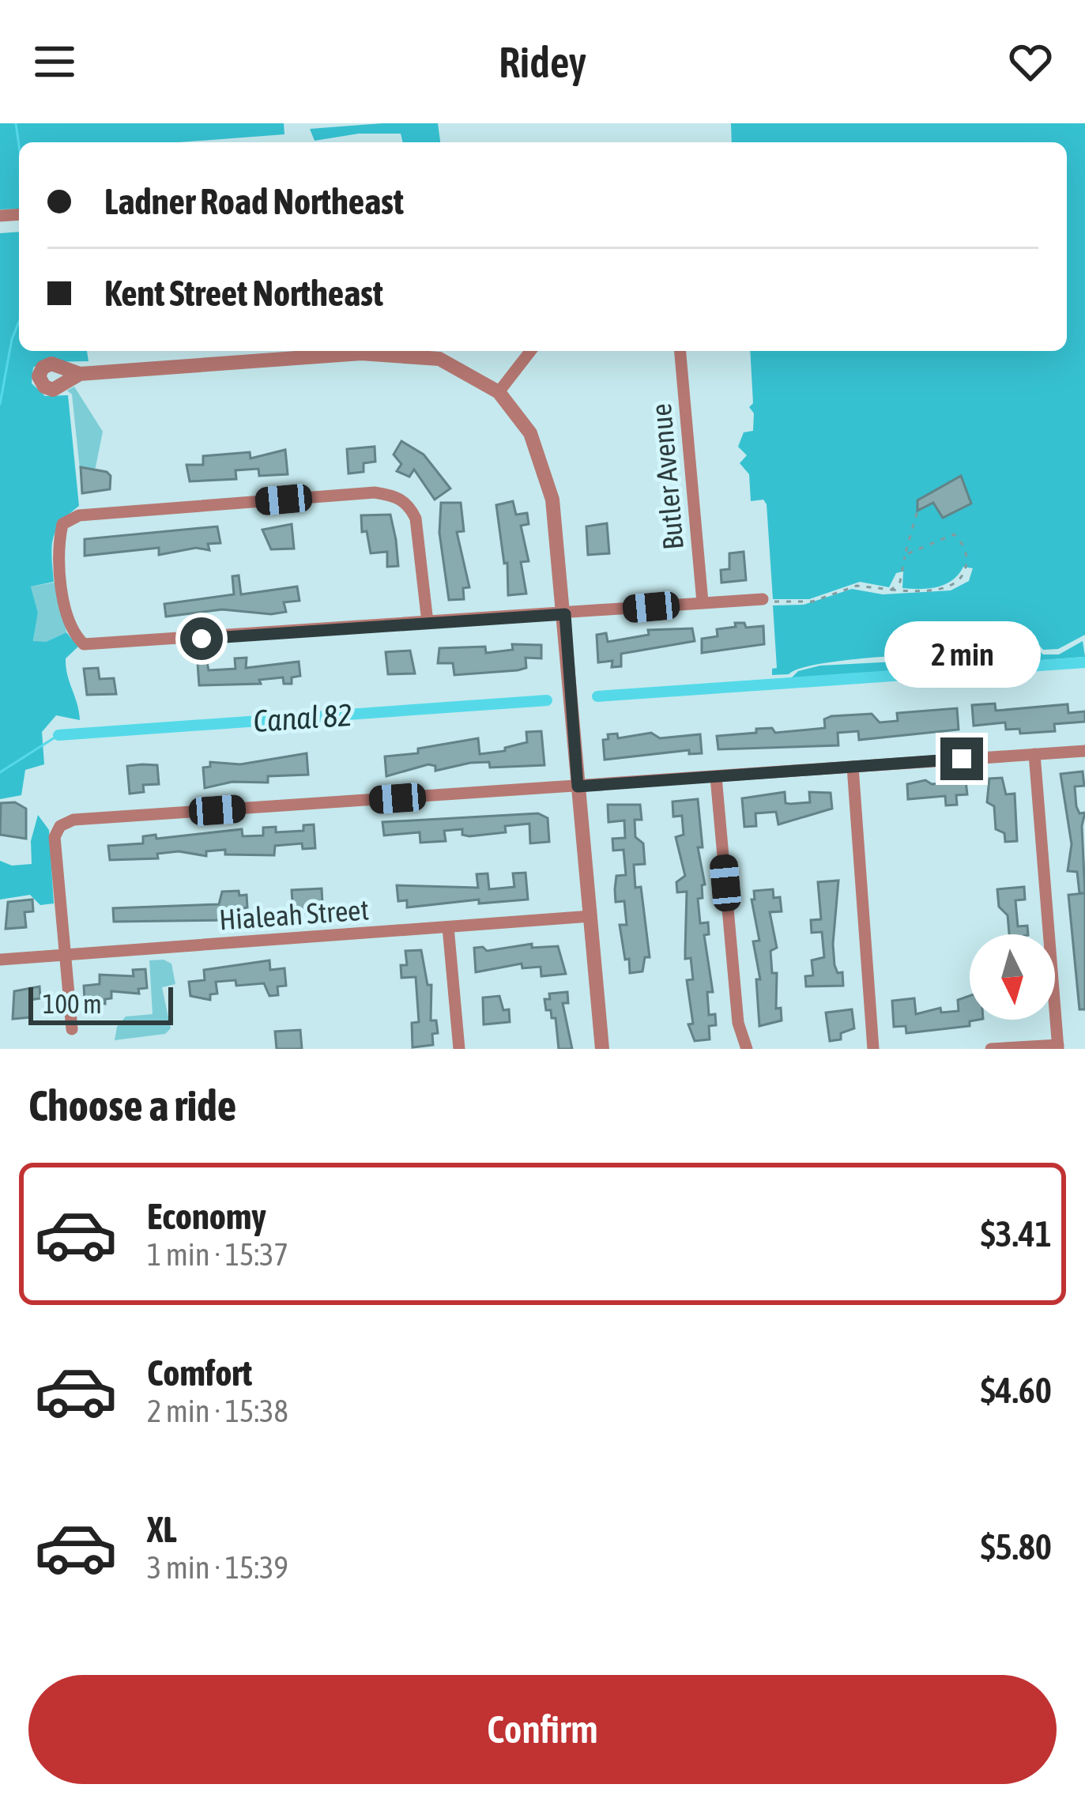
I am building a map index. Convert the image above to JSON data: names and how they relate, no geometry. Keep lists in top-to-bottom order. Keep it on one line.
{"streets":{"street":["Butler Avenue","Hialeah Street"]},"water":["Canal 82"],"scale_bar":"100 m","north":"bottom","page":{"header":"Ridey","banner":["Ladner Road Northeast","Kent Street Northeast"],"bubble":"2 min","scale":"100 m","heading":"Choose a ride","list":[{"name":"Economy","note":"1 min · 15:37","value":"$3.41"},{"name":"Comfort","note":"2 min · 15:38","value":"$4.60"},{"name":"XL","note":"3 min · 15:39","value":"$5.80"}],"buttons":"Confirm"}}
